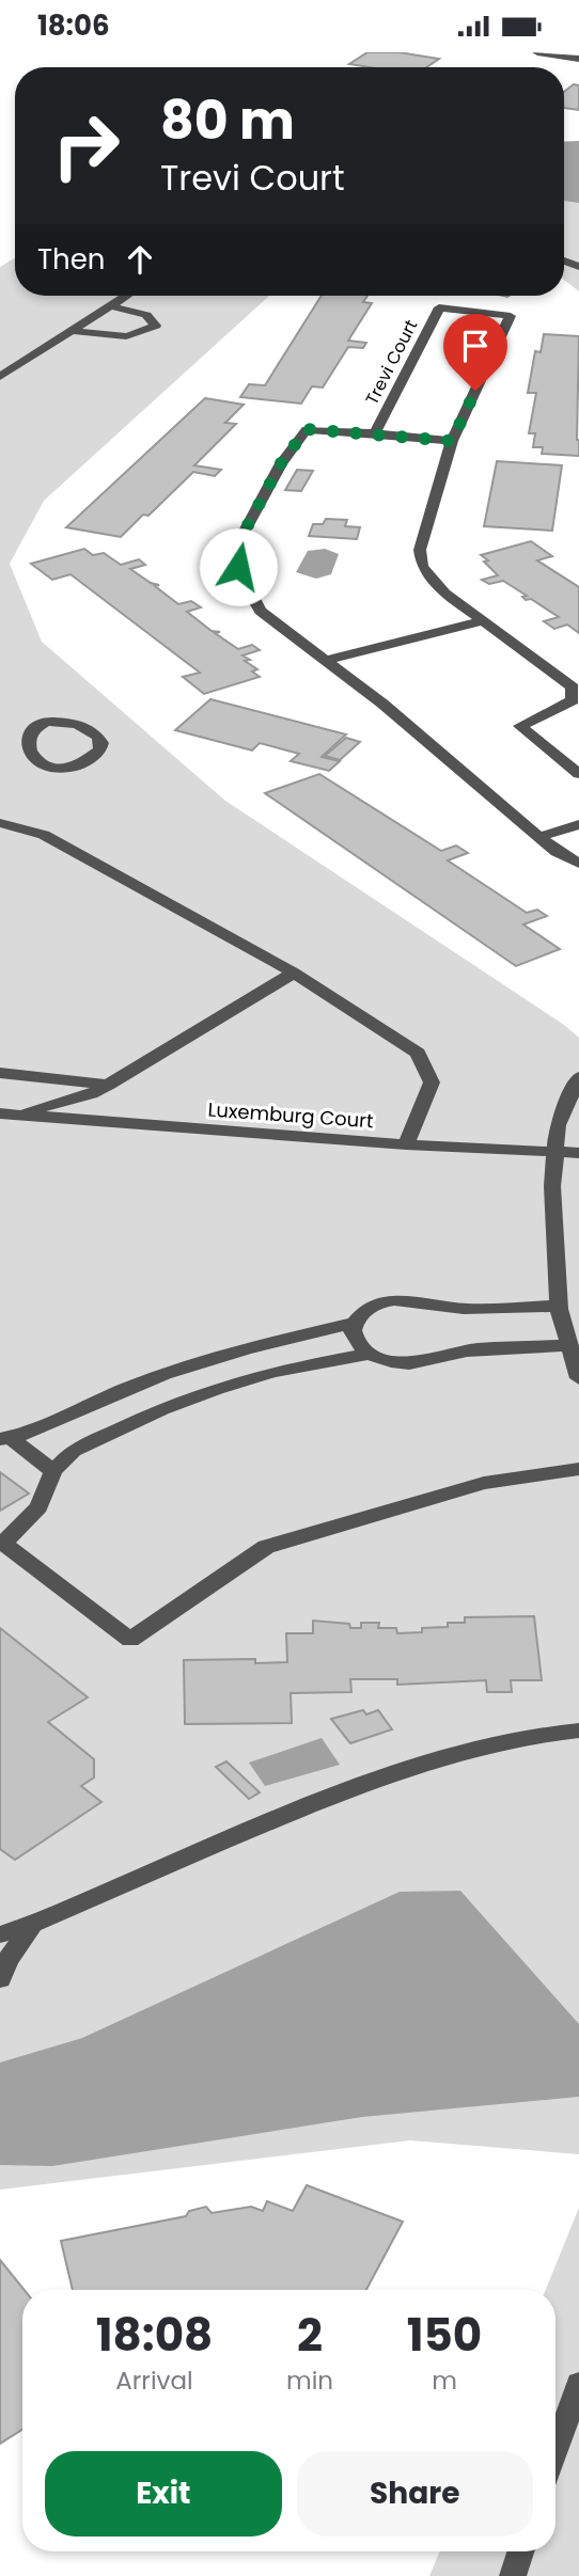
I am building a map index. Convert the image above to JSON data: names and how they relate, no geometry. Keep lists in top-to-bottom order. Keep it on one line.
{"streets":{"street":["Trevi Court","Luxemburg Court"]},"page":{"status":"18:06","turn":["80 m","Trevi Court"],"then":"Then","eta":["18:08","Arrival","2","min","150","m"],"buttons":["Exit","Share"]}}
